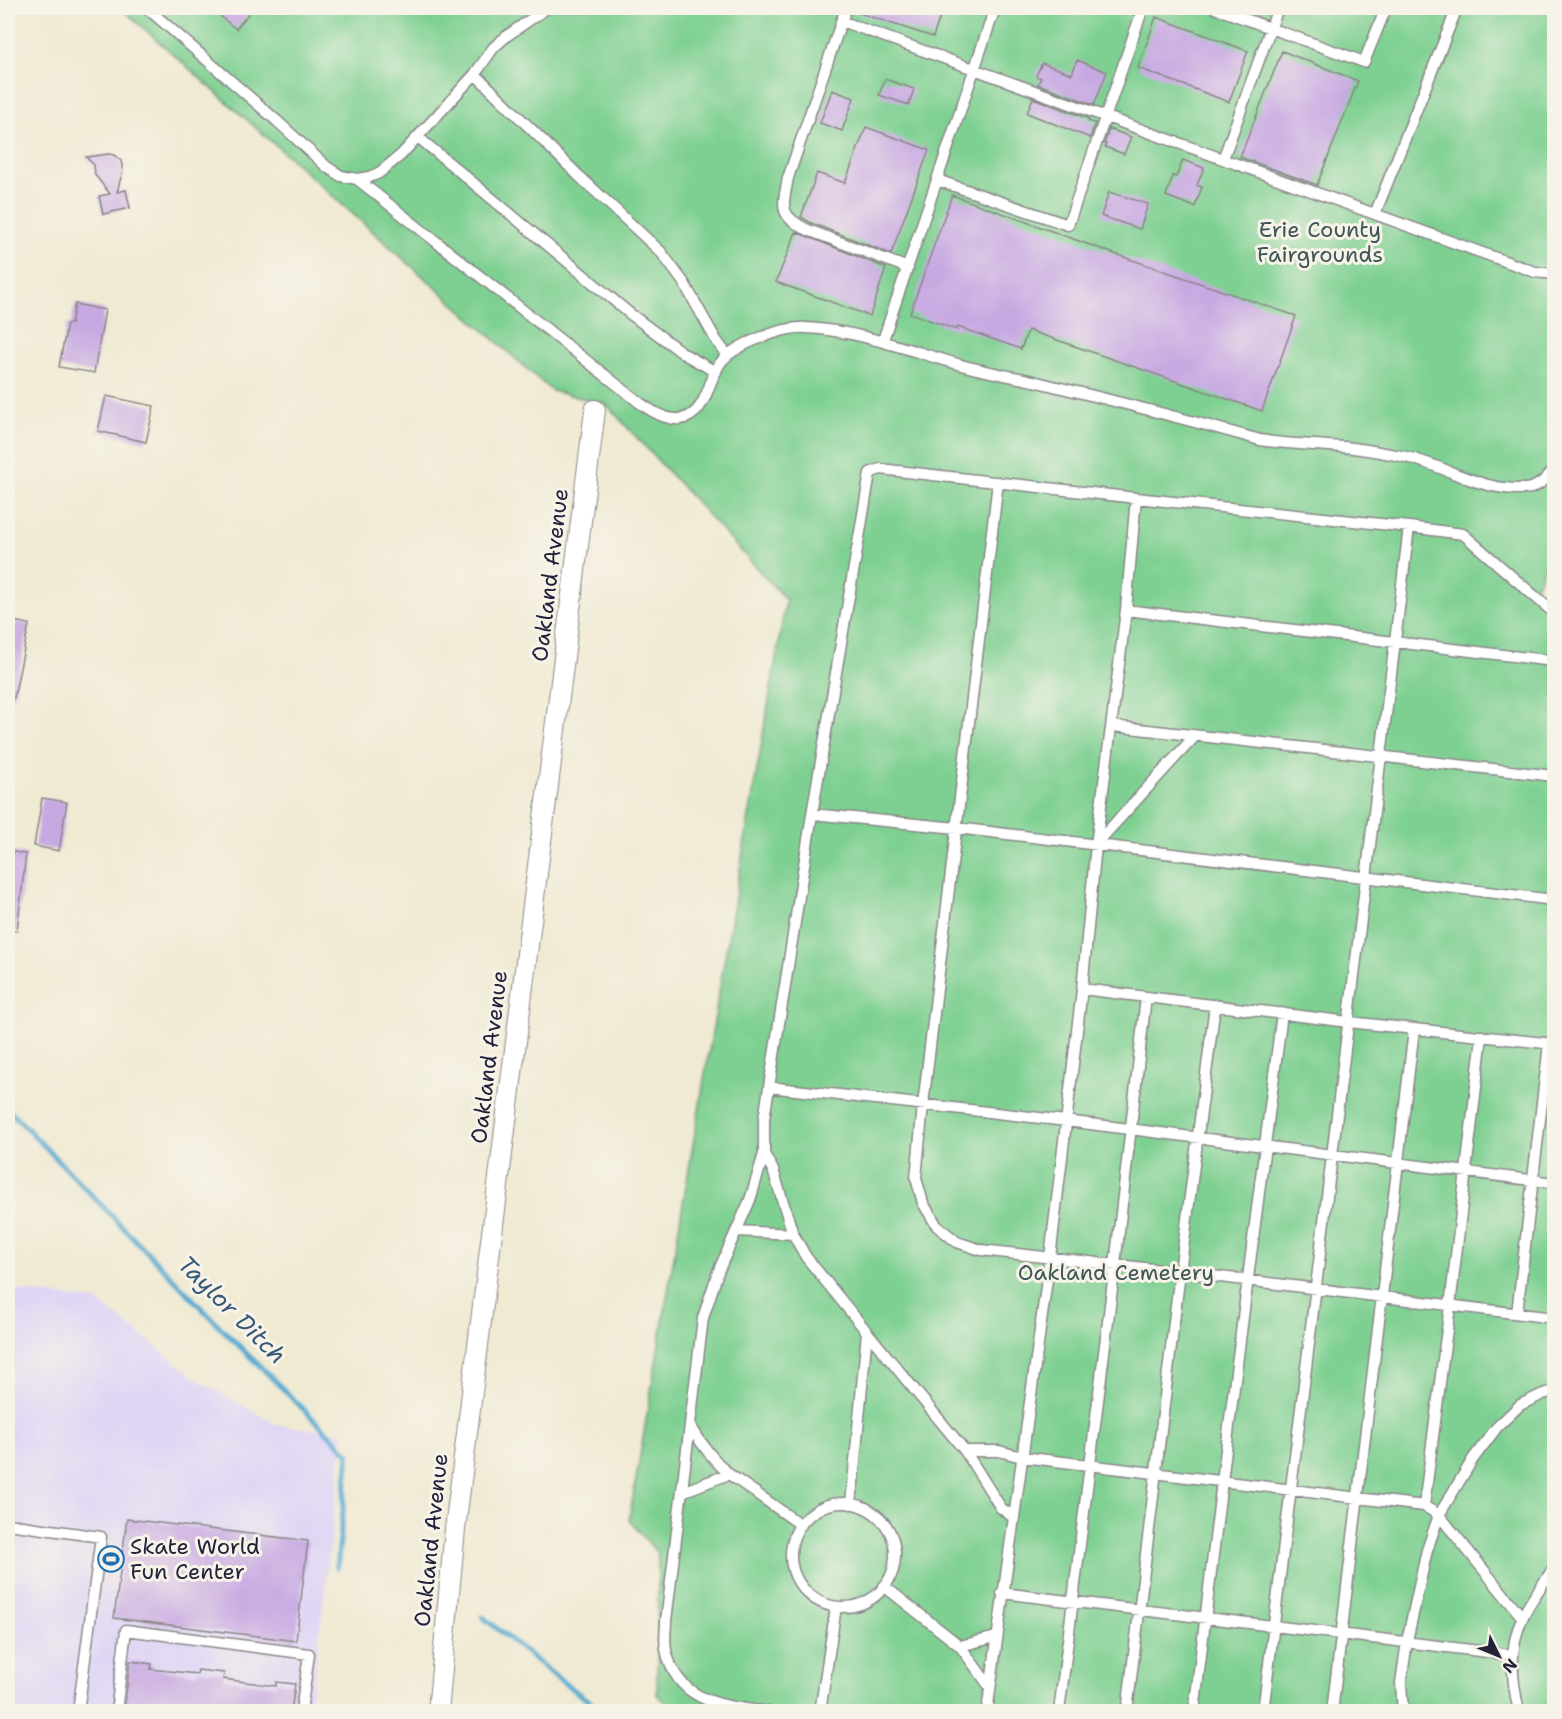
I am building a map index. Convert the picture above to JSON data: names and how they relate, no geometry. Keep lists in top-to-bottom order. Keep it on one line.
{"streets":{"street":["Oakland Avenue"]},"water":["Taylor Ditch"],"parks":["Erie County Fairgrounds","Oakland Cemetery"],"places":{"sports":["Skate World Fun Center"]},"north":"bottom right"}
